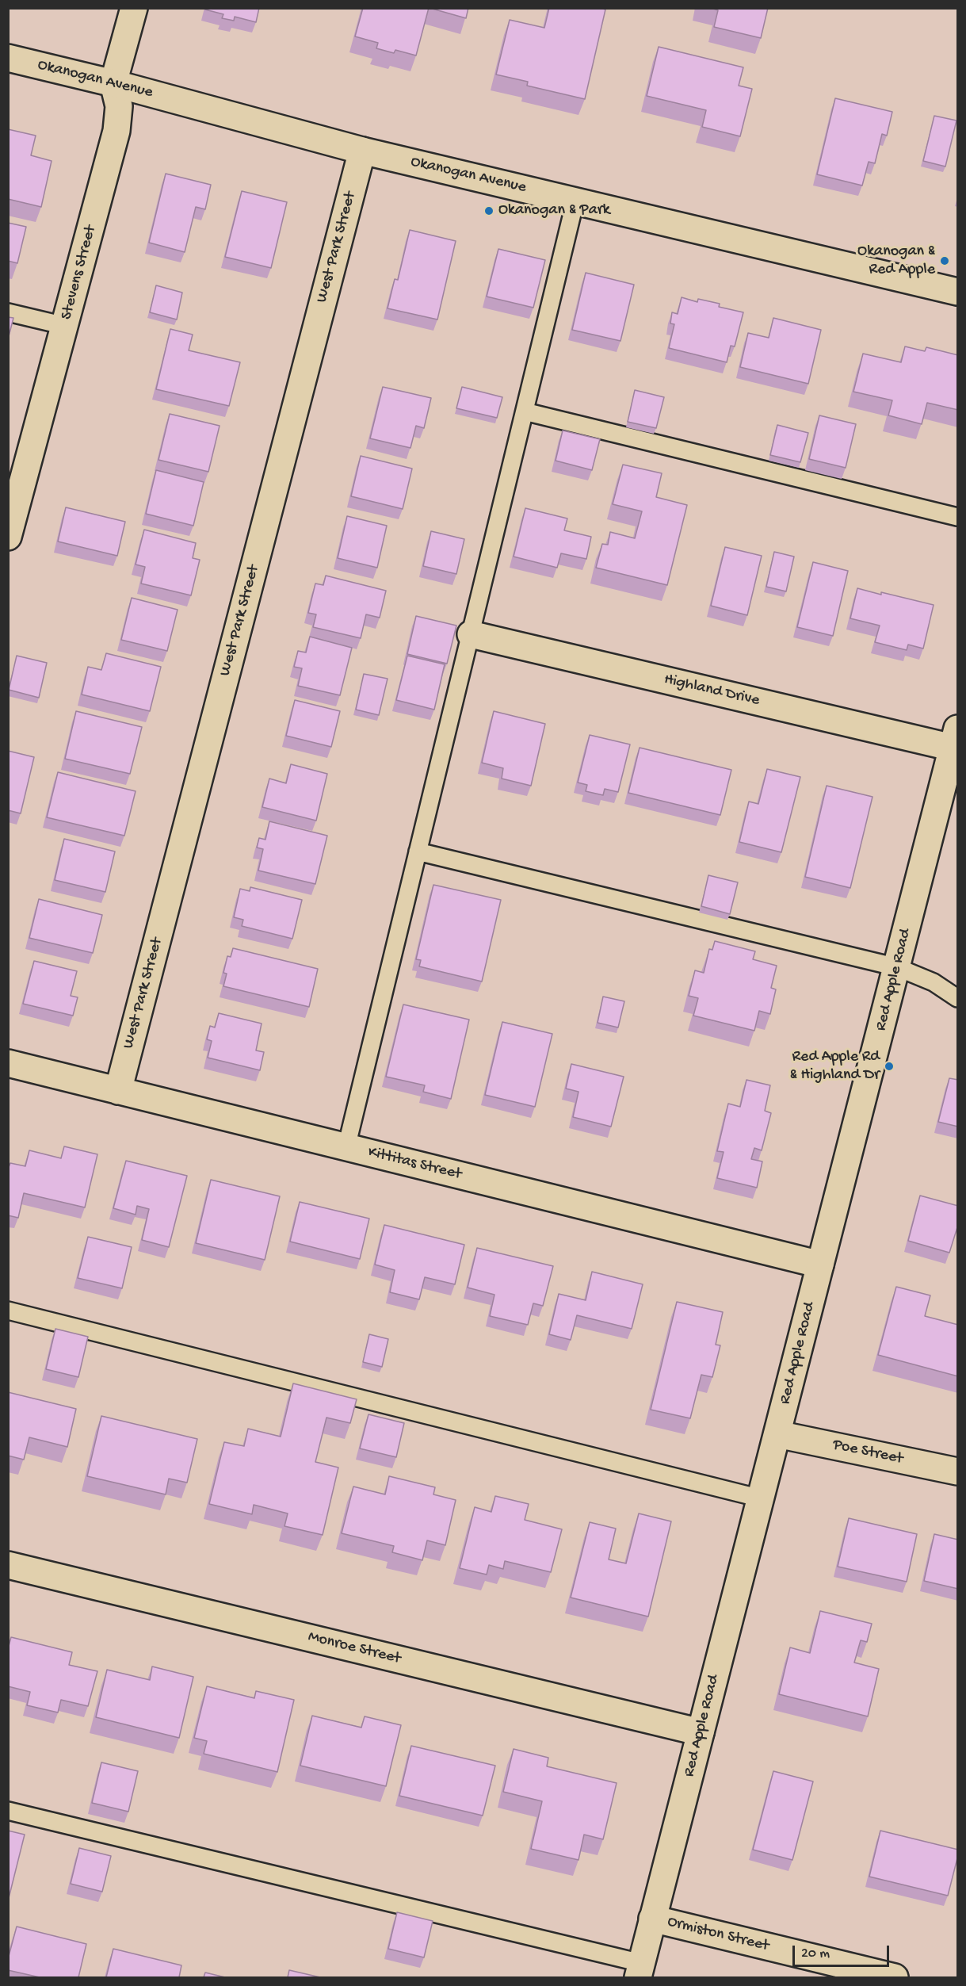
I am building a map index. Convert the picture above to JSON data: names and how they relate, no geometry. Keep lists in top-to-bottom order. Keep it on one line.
{"streets":{"street":["Okanogan Avenue","West Park Street","Stevens Street","Highland Drive","Red Apple Road","Kittitas Street","Poe Street","Monroe Street","Ormiston Street"]},"crossings":[["Okanogan Avenue","West Park Street"],["Okanogan Avenue","Stevens Street"],["West Park Street","Kittitas Street"],["Highland Drive","Red Apple Road"],["Red Apple Road","Kittitas Street"],["Red Apple Road","Poe Street"],["Red Apple Road","Monroe Street"],["Red Apple Road","Ormiston Street"]],"places":["Okanogan & Park","Okanogan & Red Apple","Red Apple Rd & Highland Dr"],"scale_bar":"20 m"}
